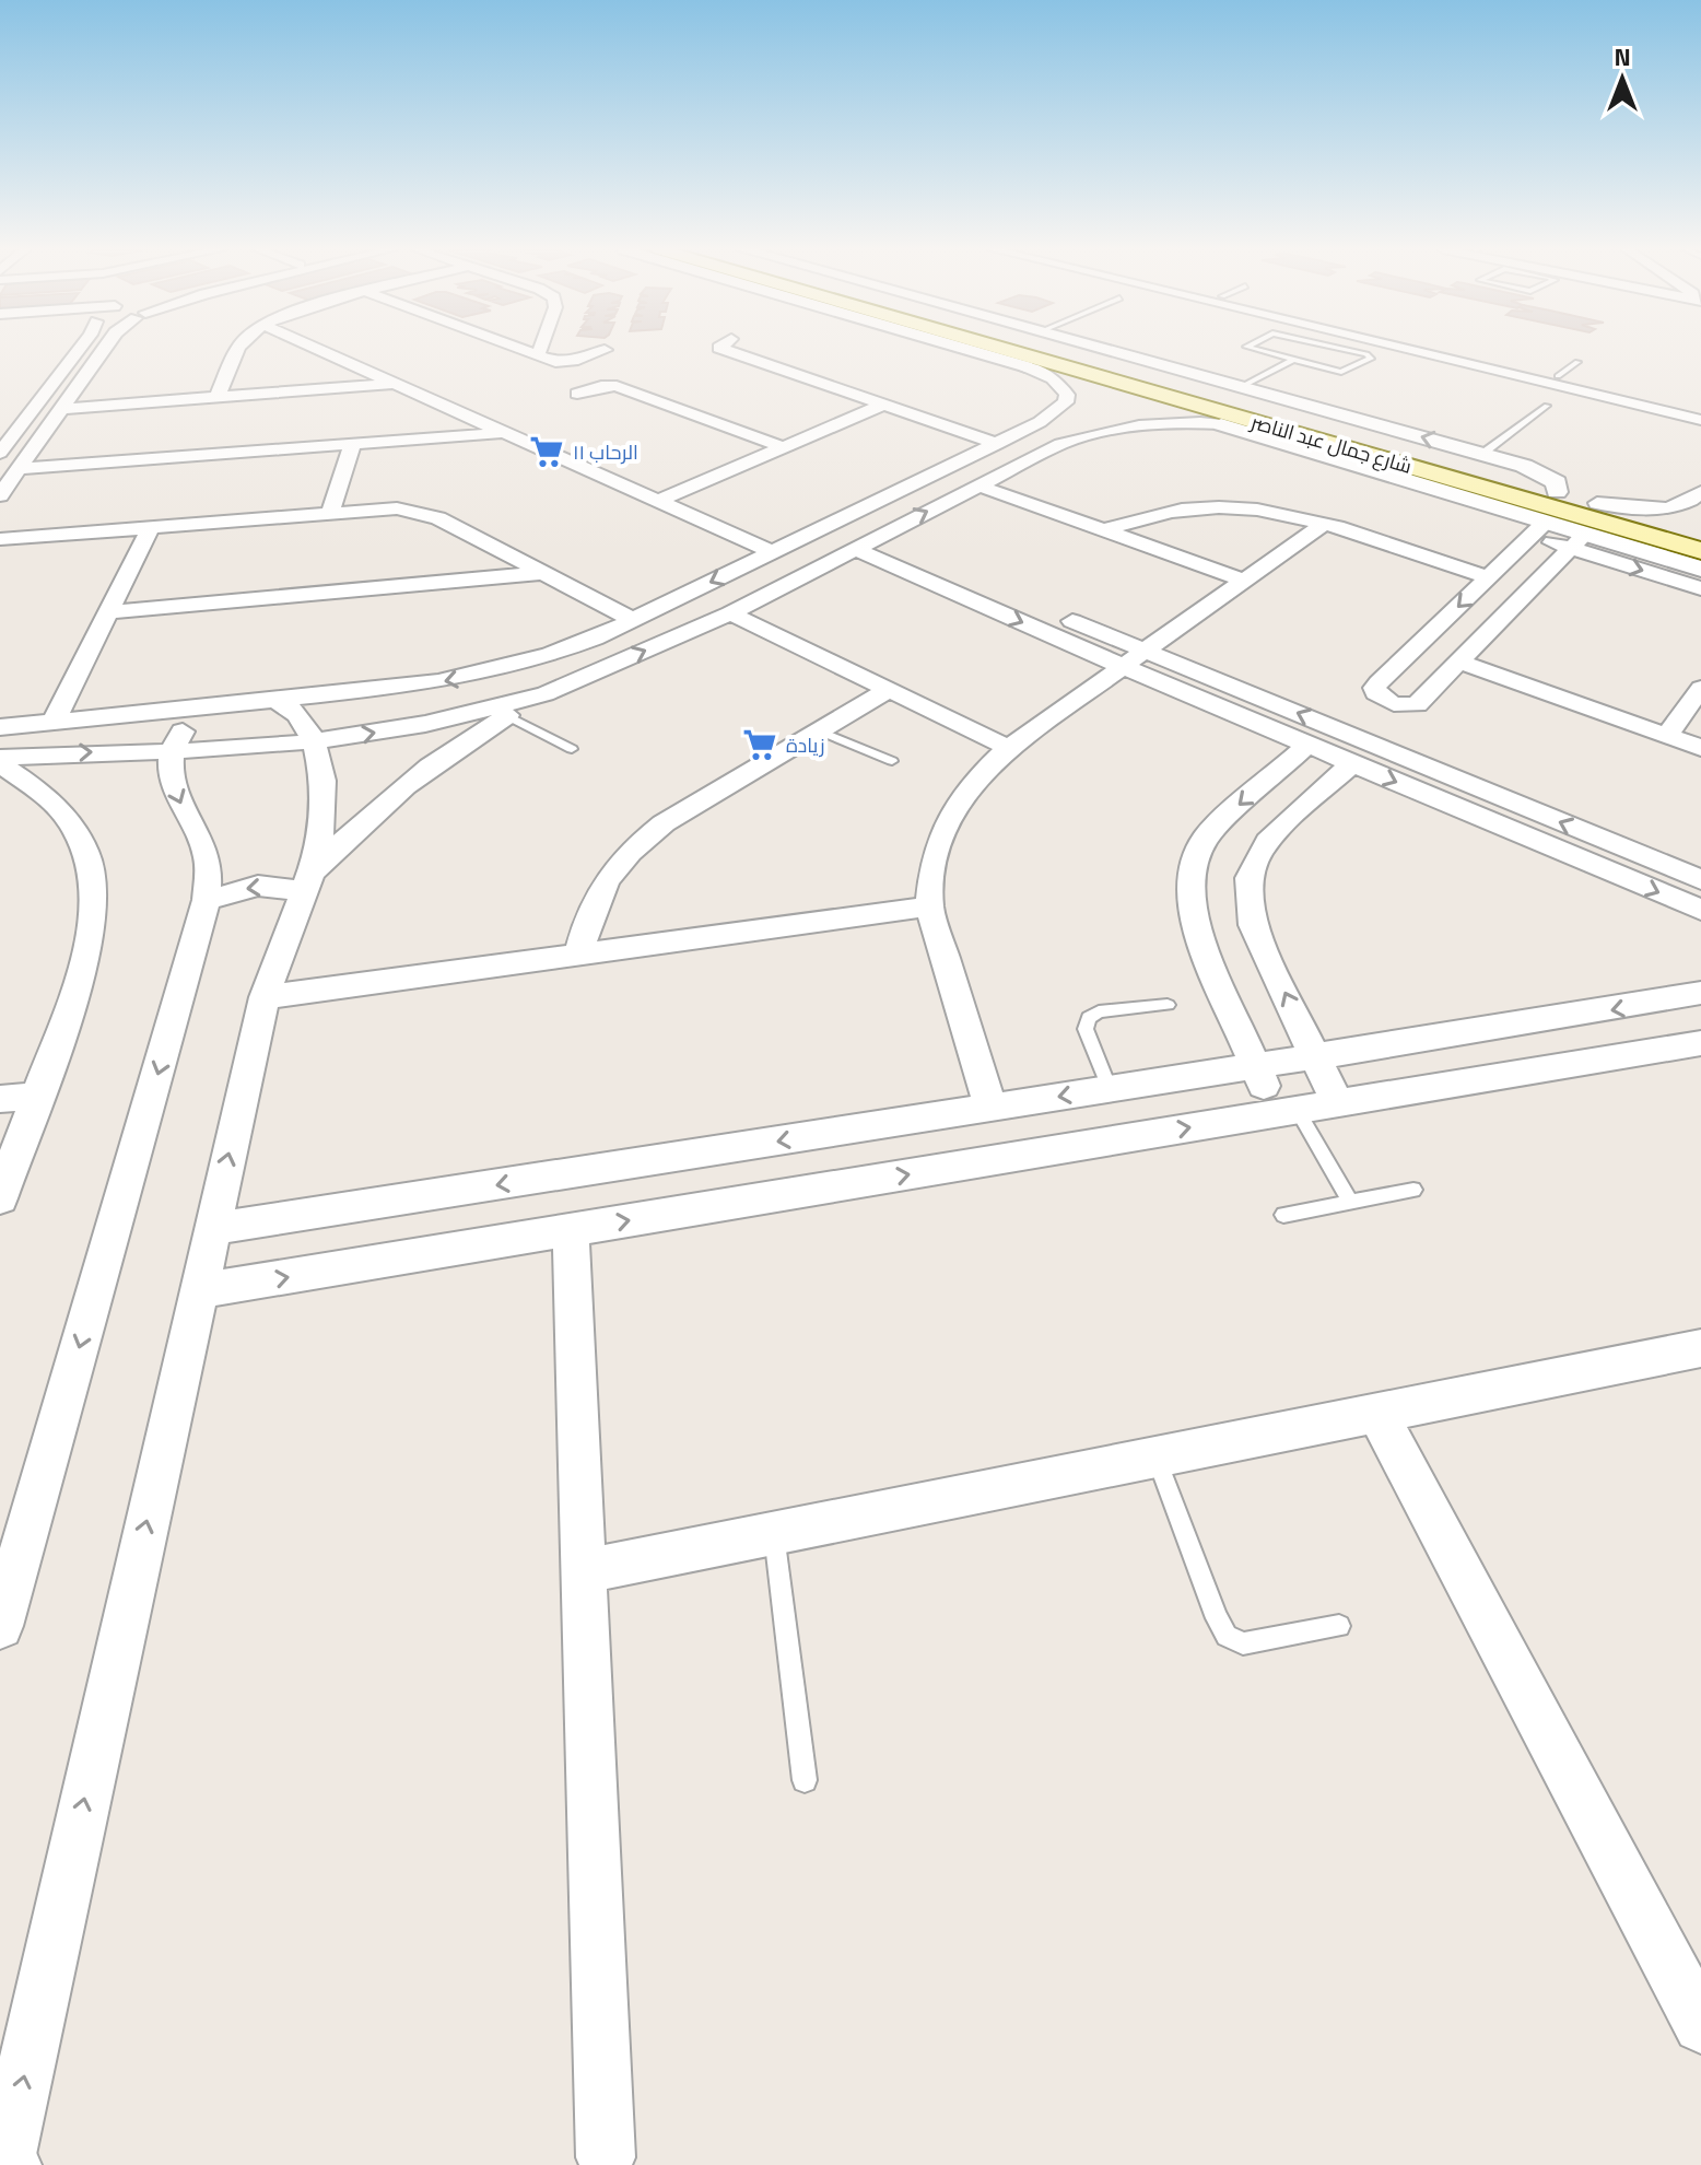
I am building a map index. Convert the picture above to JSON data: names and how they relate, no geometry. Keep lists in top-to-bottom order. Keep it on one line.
{"streets":{"main road":["شارع جمال عبد الناصر"]},"places":{"supermarket":["الرحاب ١١","زيادة"]},"north":"top"}
